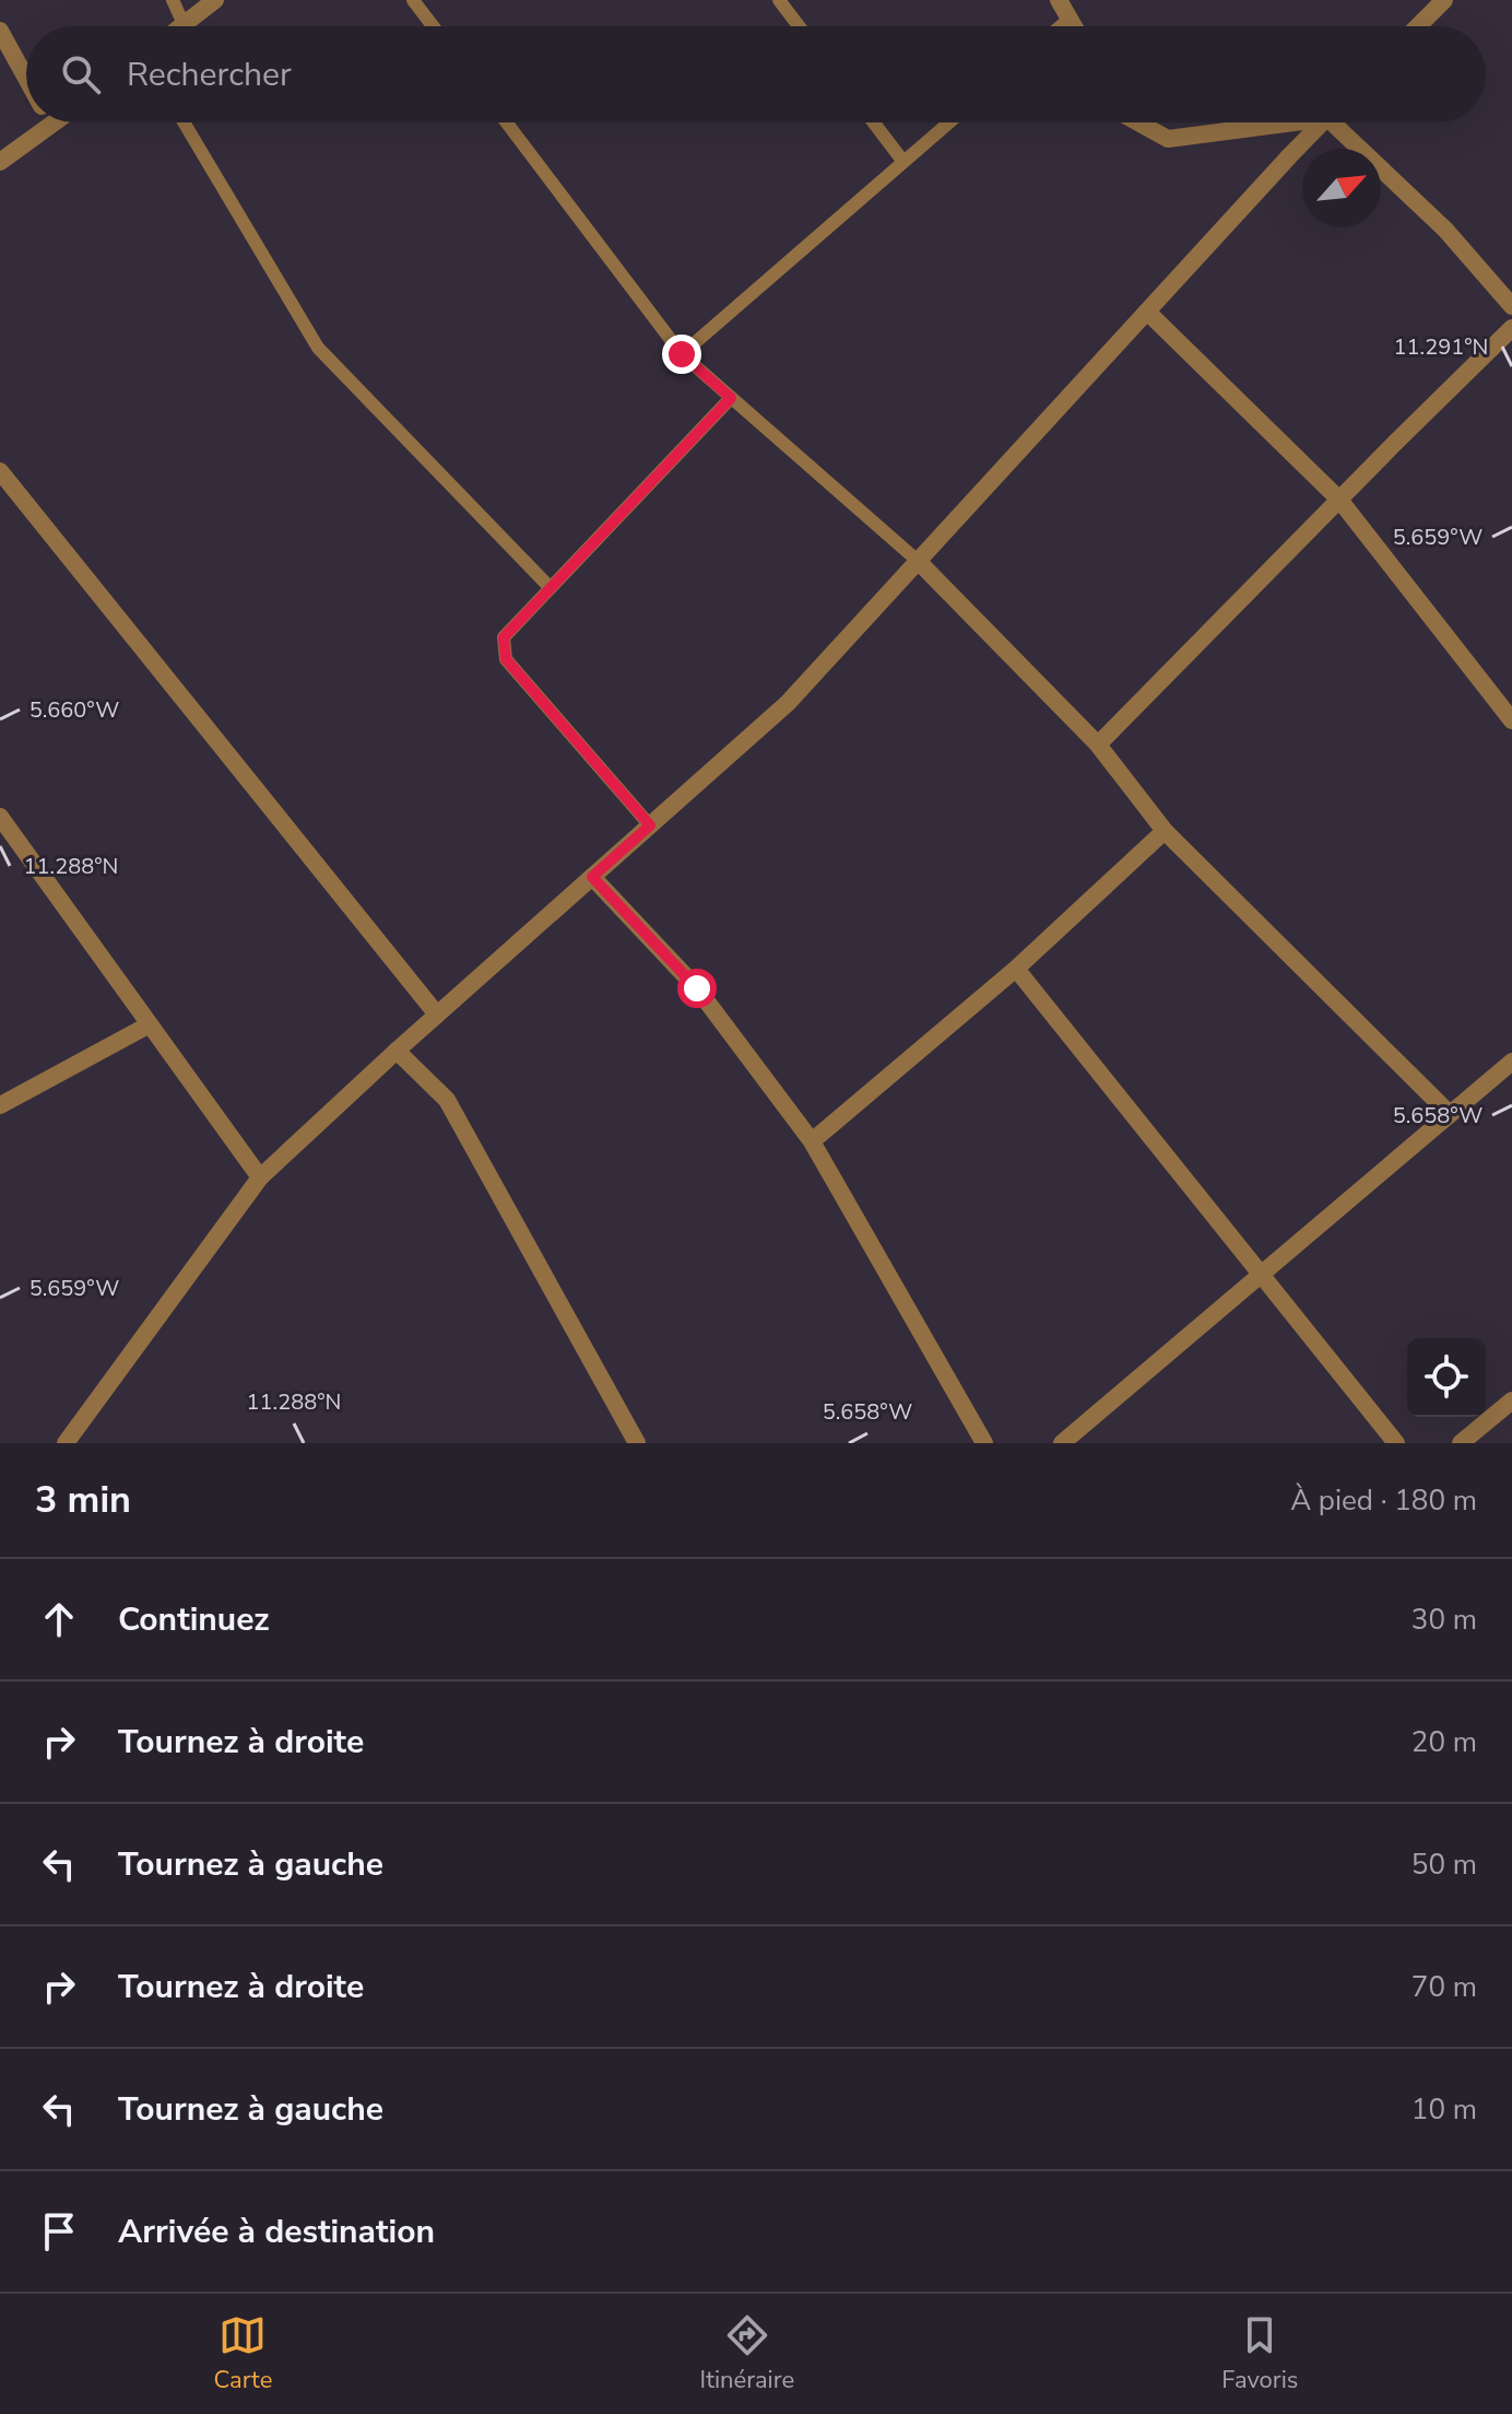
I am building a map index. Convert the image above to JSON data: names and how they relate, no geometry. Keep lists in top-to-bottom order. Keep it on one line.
{"north":"top right","page":{"search":"Rechercher","heading":["3 min","À pied · 180 m"],"list":[["Continuez","30 m"],["Tournez à droite","20 m"],["Tournez à gauche","50 m"],["Tournez à droite","70 m"],["Tournez à gauche","10 m"],"Arrivée à destination"],"nav":["Carte","Itinéraire","Favoris"]},"coordinates":["11.291°N","5.659°W","5.660°W","11.288°N","5.658°W"]}
